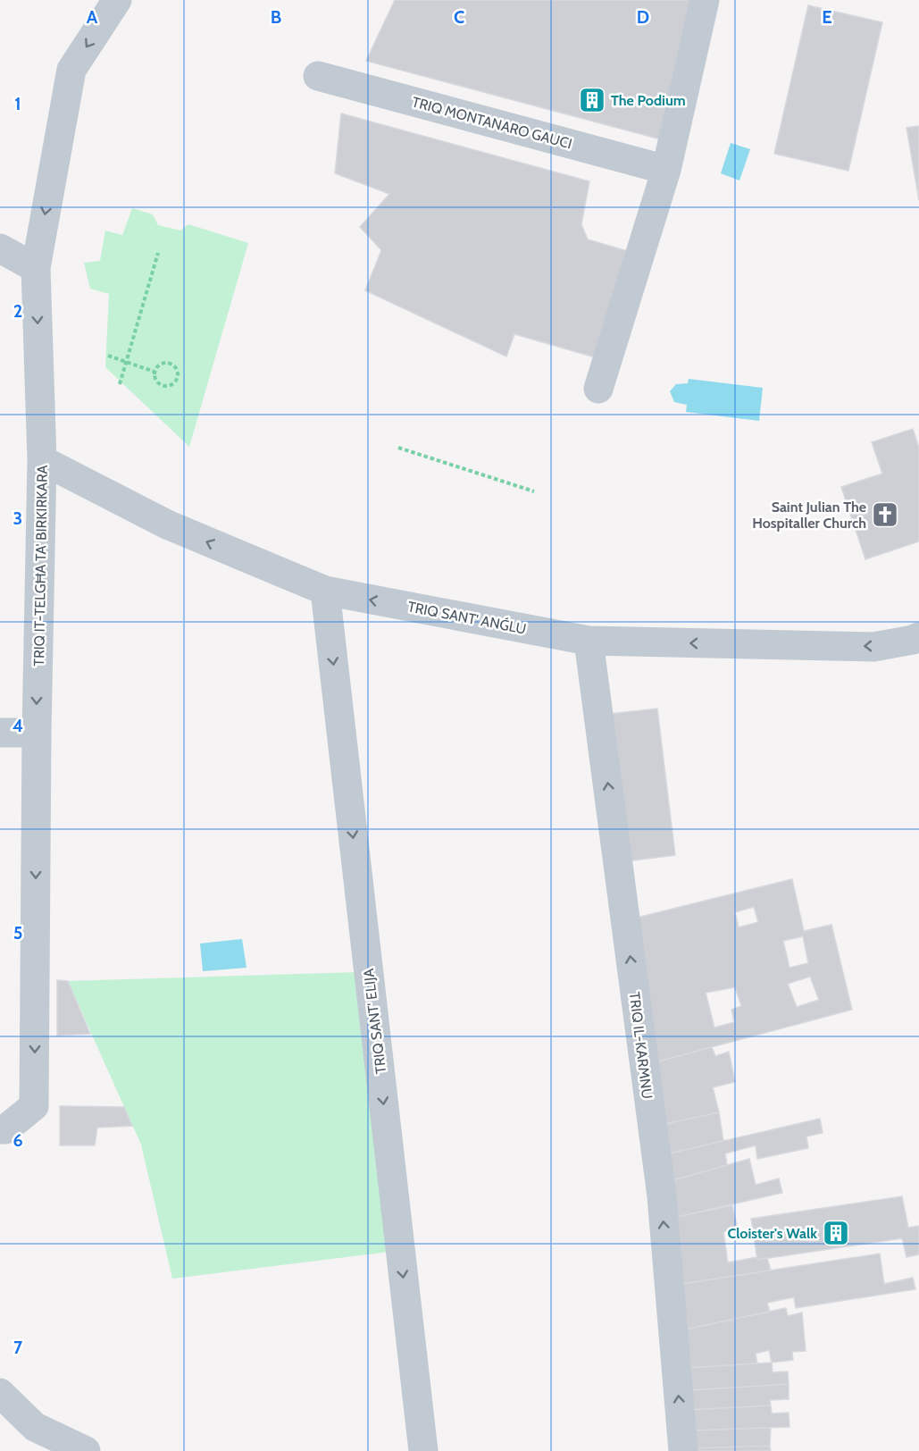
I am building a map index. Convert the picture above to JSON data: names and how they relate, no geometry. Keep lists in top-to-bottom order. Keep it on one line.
{"streets":{"street":["TRIQ MONTANARO GAUCI","TRIQ IT-TELGĦA TA' BIRKIRKARA","TRIQ SANT' ANǴLU","TRIQ SANT' ELIJA","TRIQ IL-KARMNU"]},"crossings":[["TRIQ IT-TELGĦA TA' BIRKIRKARA","TRIQ SANT' ANǴLU"],["TRIQ SANT' ANǴLU","TRIQ SANT' ELIJA"],["TRIQ SANT' ANǴLU","TRIQ IL-KARMNU"]],"one_way":["TRIQ IT-TELGĦA TA' BIRKIRKARA","TRIQ SANT' ANǴLU","TRIQ SANT' ELIJA","TRIQ IL-KARMNU"],"places":{"building":["The Podium","Cloister's Walk"],"church":["Saint Julian The Hospitaller Church"]},"grid":{"columns":["A","B","C","D","E"],"rows":["1","2","3","4","5","6","7"]}}
